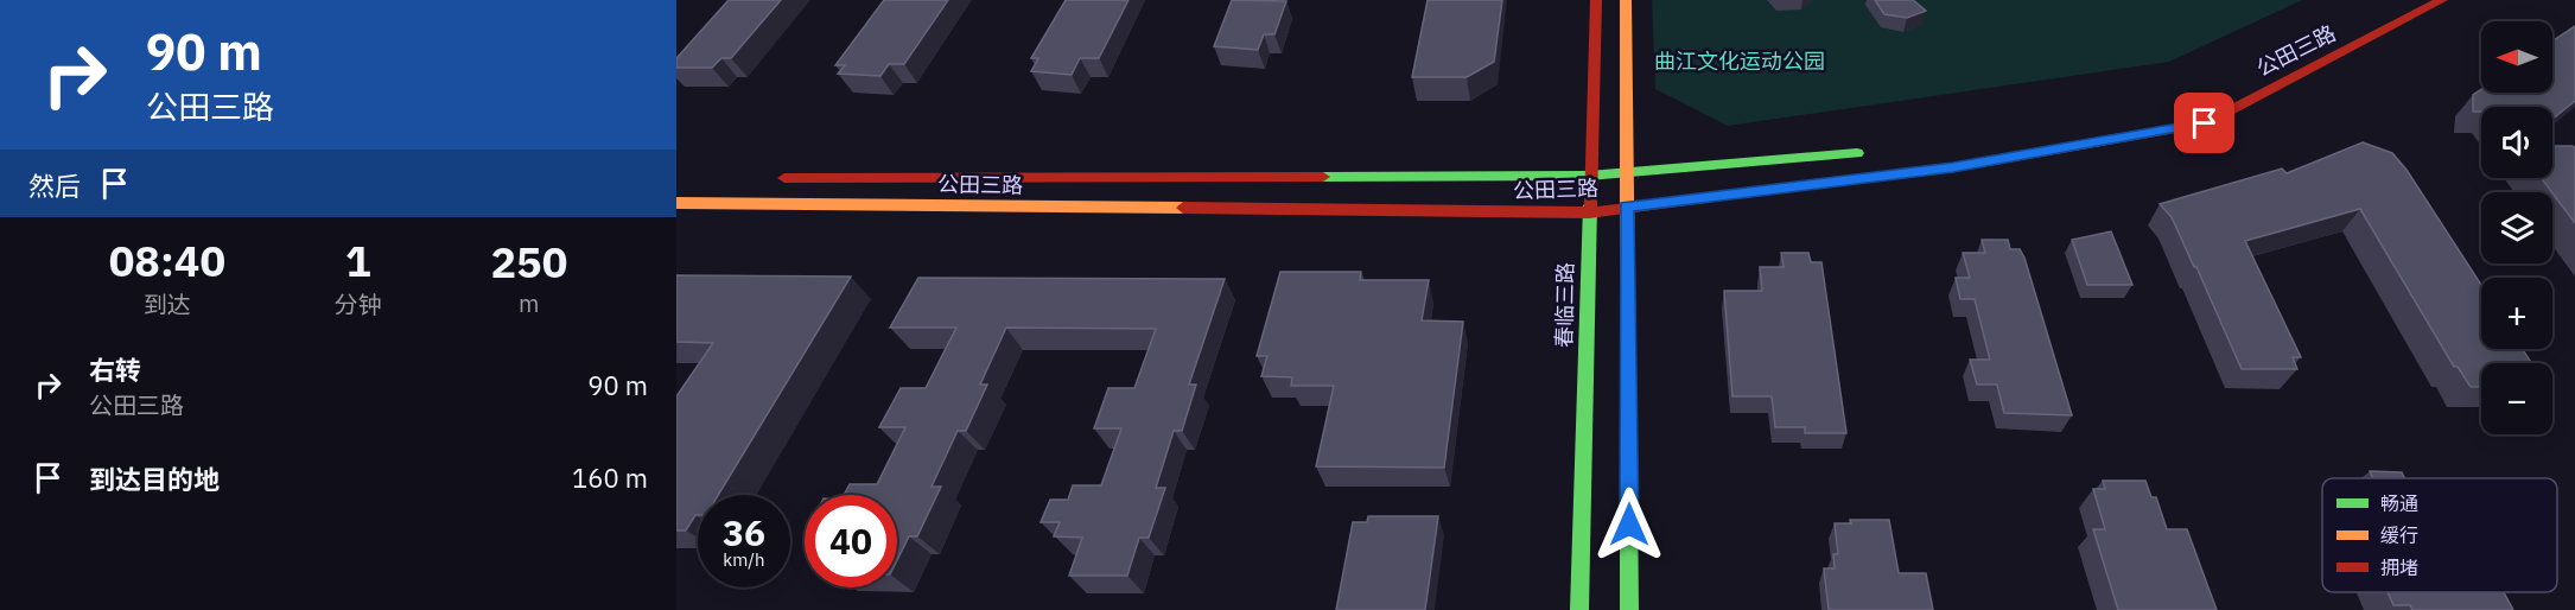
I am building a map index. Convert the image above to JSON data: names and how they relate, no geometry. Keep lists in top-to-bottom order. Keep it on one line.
{"streets":{"street":["公田三路","春临三路"]},"crossings":[["公田三路","春临三路"]],"parks":["曲江文化运动公园"],"legend":["畅通","缓行","拥堵"],"north":"left","page":{"turn":["90 m","公田三路"],"map_buttons":["+","−"],"then":"然后","eta":["08:40","到达","1","分钟","250","m"],"list":[{"name":"右转","note":"公田三路","value":"90 m"},{"name":"到达目的地","value":"160 m"}],"speed":"36 km/h","limit":"40"}}
